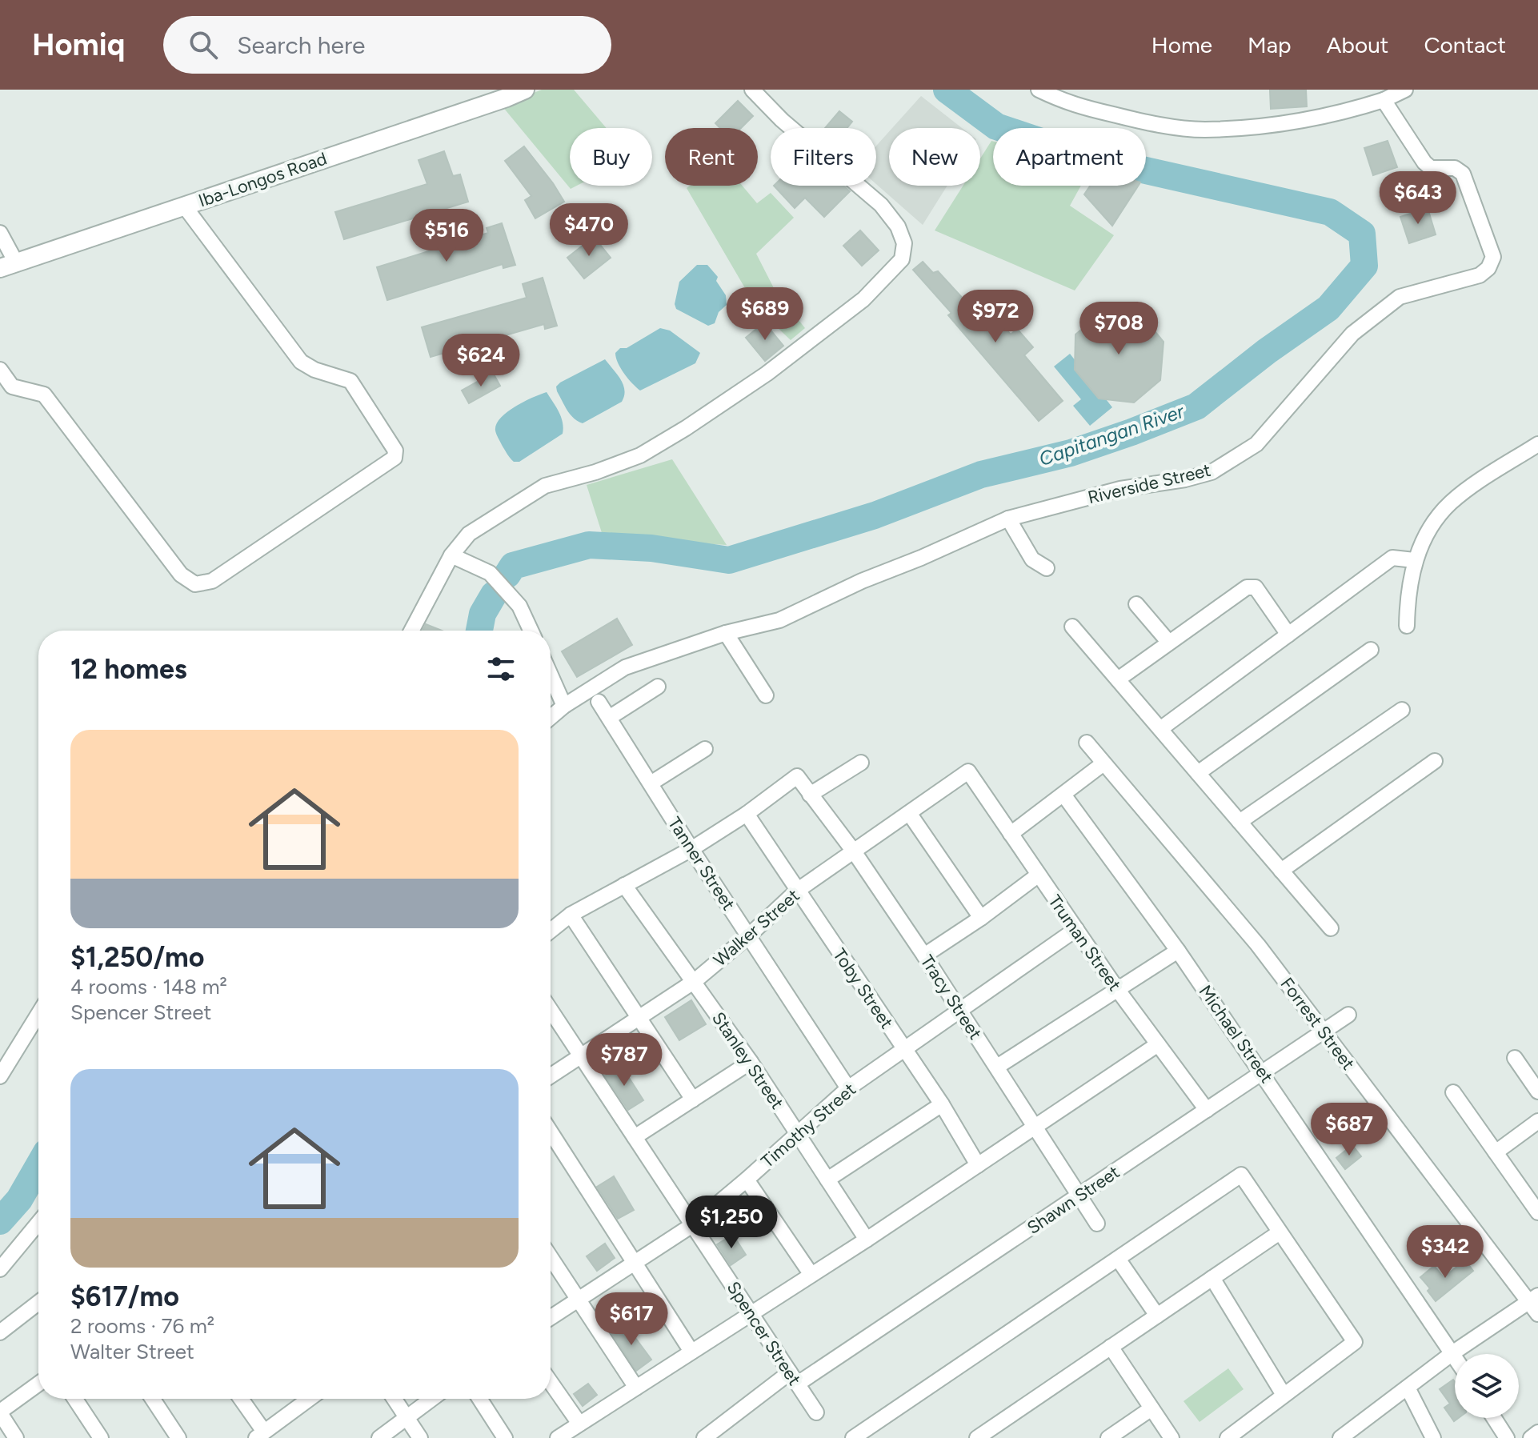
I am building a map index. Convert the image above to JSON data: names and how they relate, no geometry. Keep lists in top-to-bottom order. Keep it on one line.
{"streets":{"street":["Iba-Longos Road","Riverside Street","Tanner Street","Walker Street","Truman Street","Toby Street","Tracy Street","Forrest Street","Michael Street","Stanley Street","Timothy Street","Shawn Street","Spencer Street"]},"crossings":[["Tanner Street","Walker Street"],["Tanner Street","Timothy Street"],["Walker Street","Truman Street"],["Walker Street","Toby Street"],["Walker Street","Tracy Street"],["Walker Street","Stanley Street"],["Walker Street","Spencer Street"],["Truman Street","Timothy Street"],["Truman Street","Shawn Street"],["Toby Street","Tracy Street"],["Toby Street","Timothy Street"],["Tracy Street","Timothy Street"],["Tracy Street","Shawn Street"],["Forrest Street","Shawn Street"],["Michael Street","Shawn Street"],["Stanley Street","Timothy Street"],["Timothy Street","Spencer Street"],["Shawn Street","Spencer Street"]],"water":["Capitangan River"],"page":{"header":"Homiq","search":"Search here","nav":["Home","Map","About","Contact"],"chip":["Buy","Rent","Filters","New","Apartment"],"price":["$643","$470","$516","$689","$972","$708","$624","$787","$687","$1,250","$342","$617"],"heading":"12 homes","list":[{"name":"$1,250/mo","note":"4 rooms · 148 m² · Spencer Street"},{"name":"$617/mo","note":"2 rooms · 76 m² · Walter Street"}]}}
